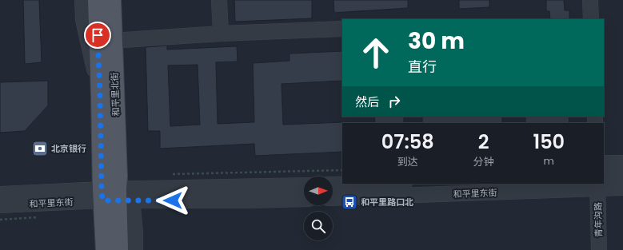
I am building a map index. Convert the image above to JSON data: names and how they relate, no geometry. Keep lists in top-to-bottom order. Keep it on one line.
{"streets":{"main road":["和平里北街"],"street":["和平里东街","青年沟路"]},"crossings":[["和平里北街","和平里东街"],["和平里东街","青年沟路"]],"places":{"bank":["北京银行"],"bus stop":["和平里路口北"]},"north":"right","page":{"turn":["30 m","直行"],"then":"然后","eta":["07:58","到达","2","分钟","150","m"]}}
